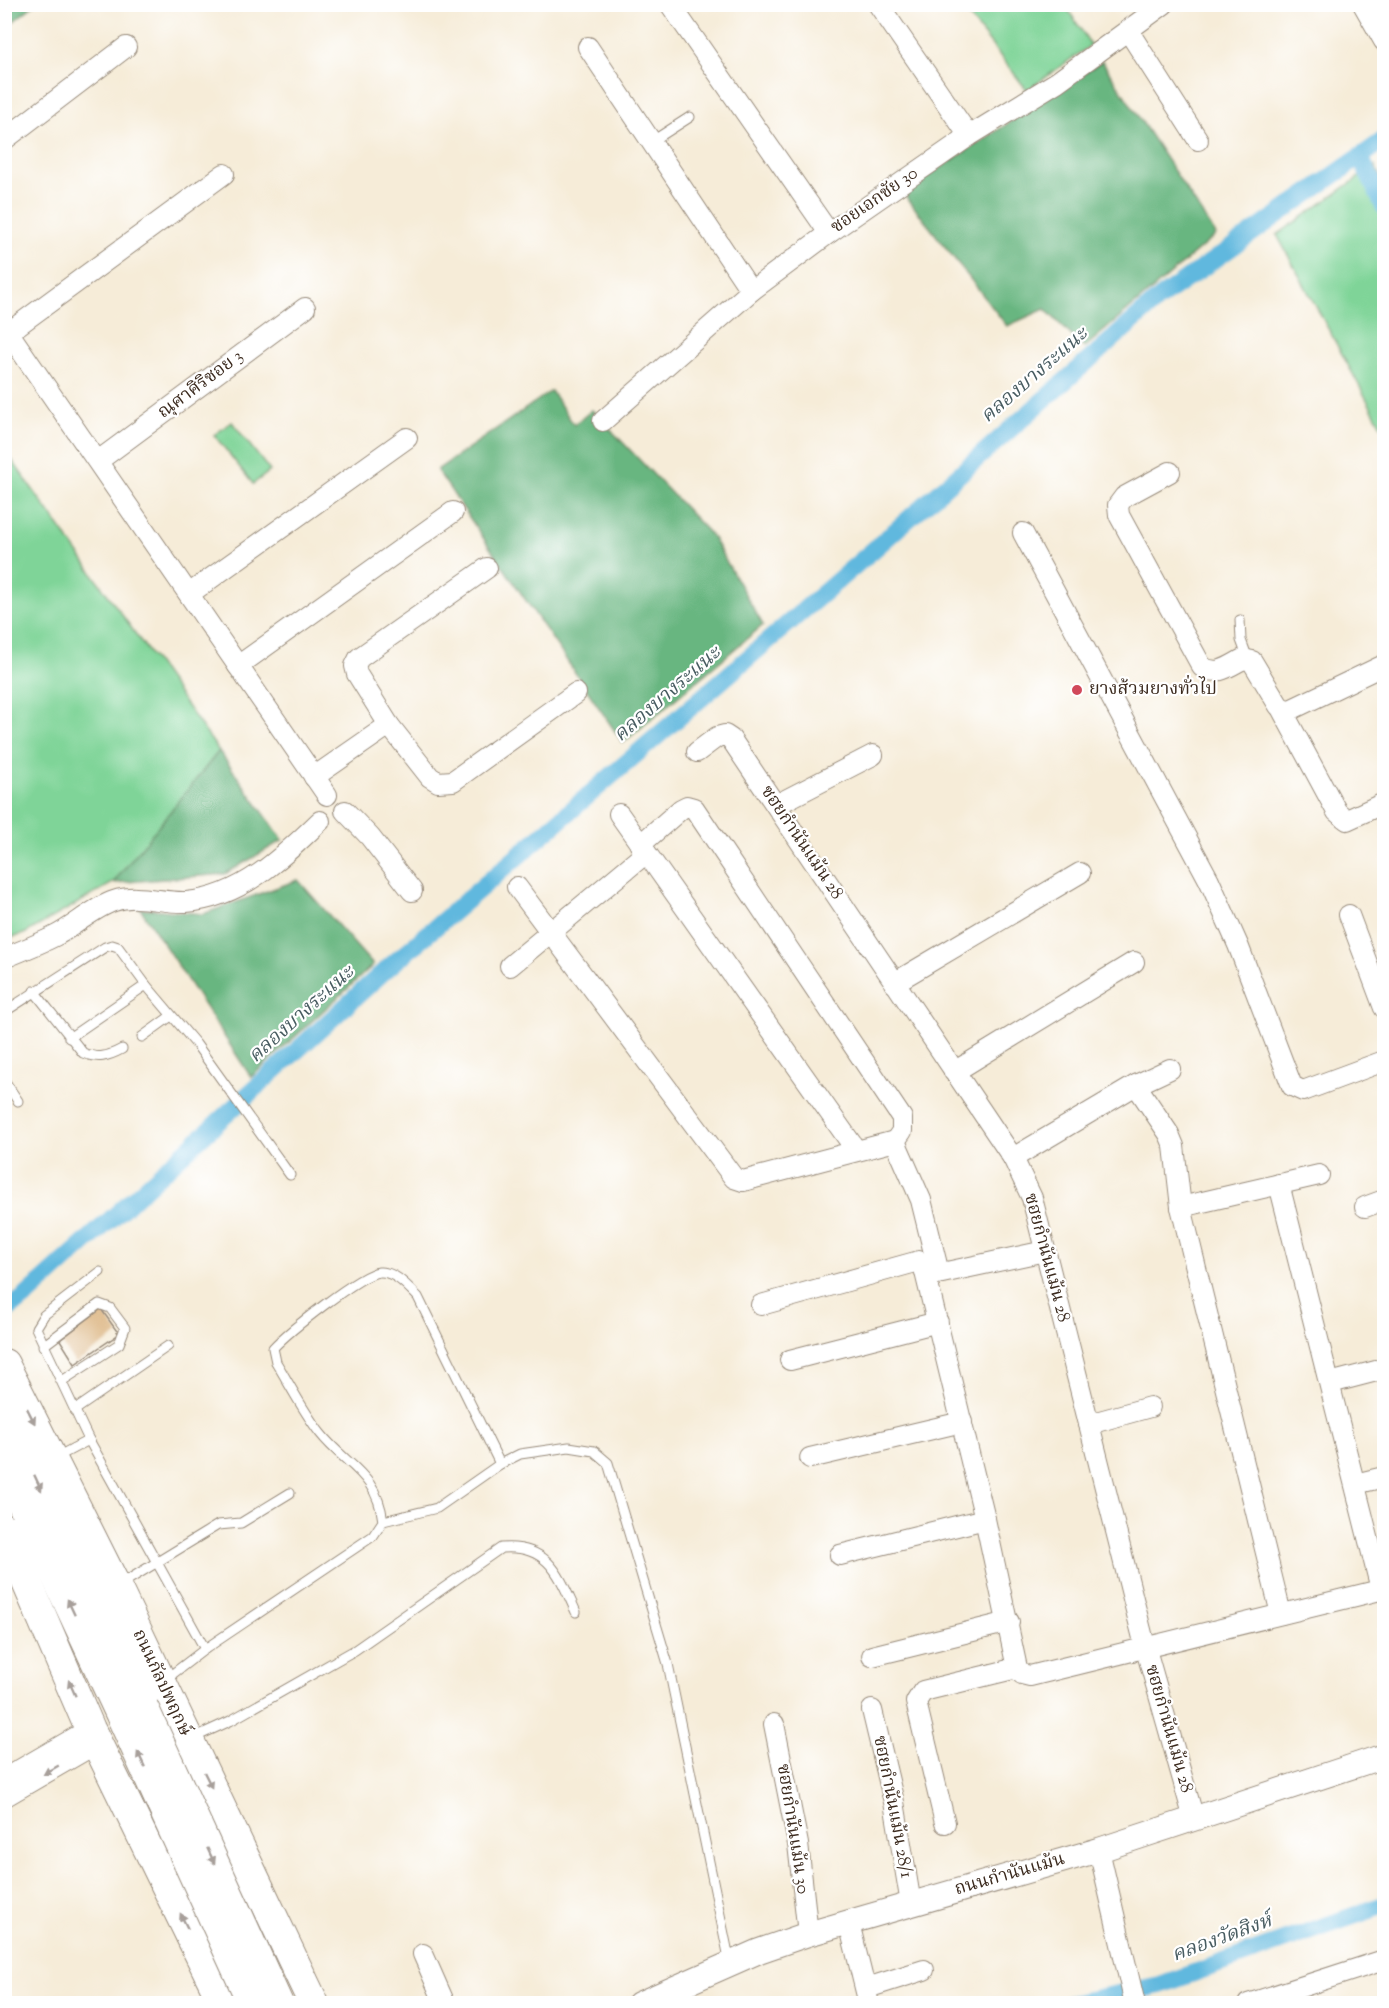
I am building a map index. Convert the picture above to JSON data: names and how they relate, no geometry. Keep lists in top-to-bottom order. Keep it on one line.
{"streets":{"main road":["ถนนกัลปพฤกษ์"],"street":["ซอยเอกชัย 30","ณุศาศิริซอย 3","ซฮยกำนันแม้น 28","ซฮยกำนันแม้น 28/1","ซฮยกำนันแม้น 30","ถนนกำนันแม้น"]},"crossings":[["ซฮยกำนันแม้น 28","ถนนกำนันแม้น"],["ซฮยกำนันแม้น 28/1","ถนนกำนันแม้น"],["ซฮยกำนันแม้น 30","ถนนกำนันแม้น"]],"water":["คลองบางระแนะ","คลองวัดสิงห์"],"places":["ยางส้วมยางทั่วไป"]}
